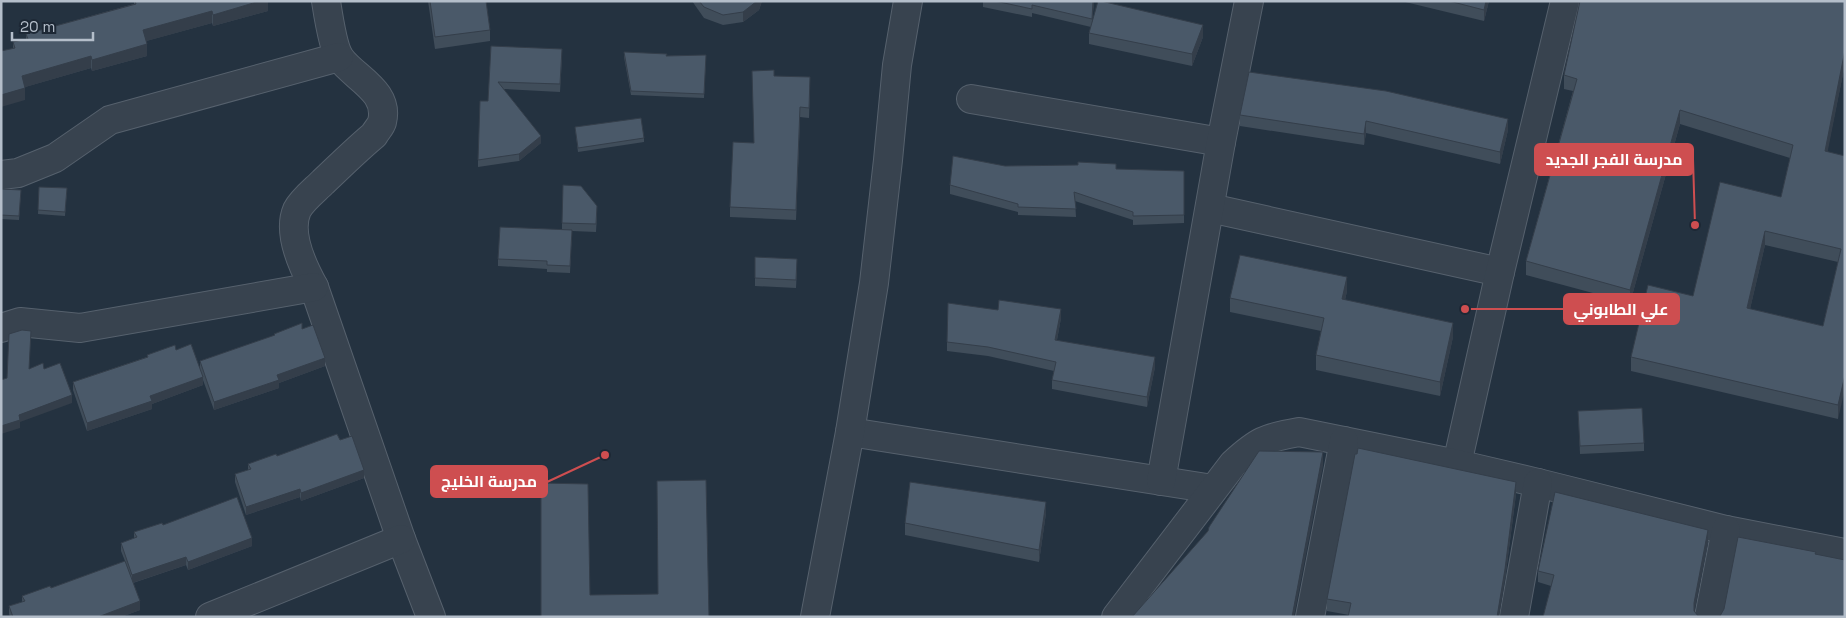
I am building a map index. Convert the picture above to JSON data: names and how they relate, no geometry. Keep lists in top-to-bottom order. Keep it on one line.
{"places":["مدرسة الفجر الجديد","علي الطابوني","مدرسة الخليج"],"scale_bar":"20 m"}
